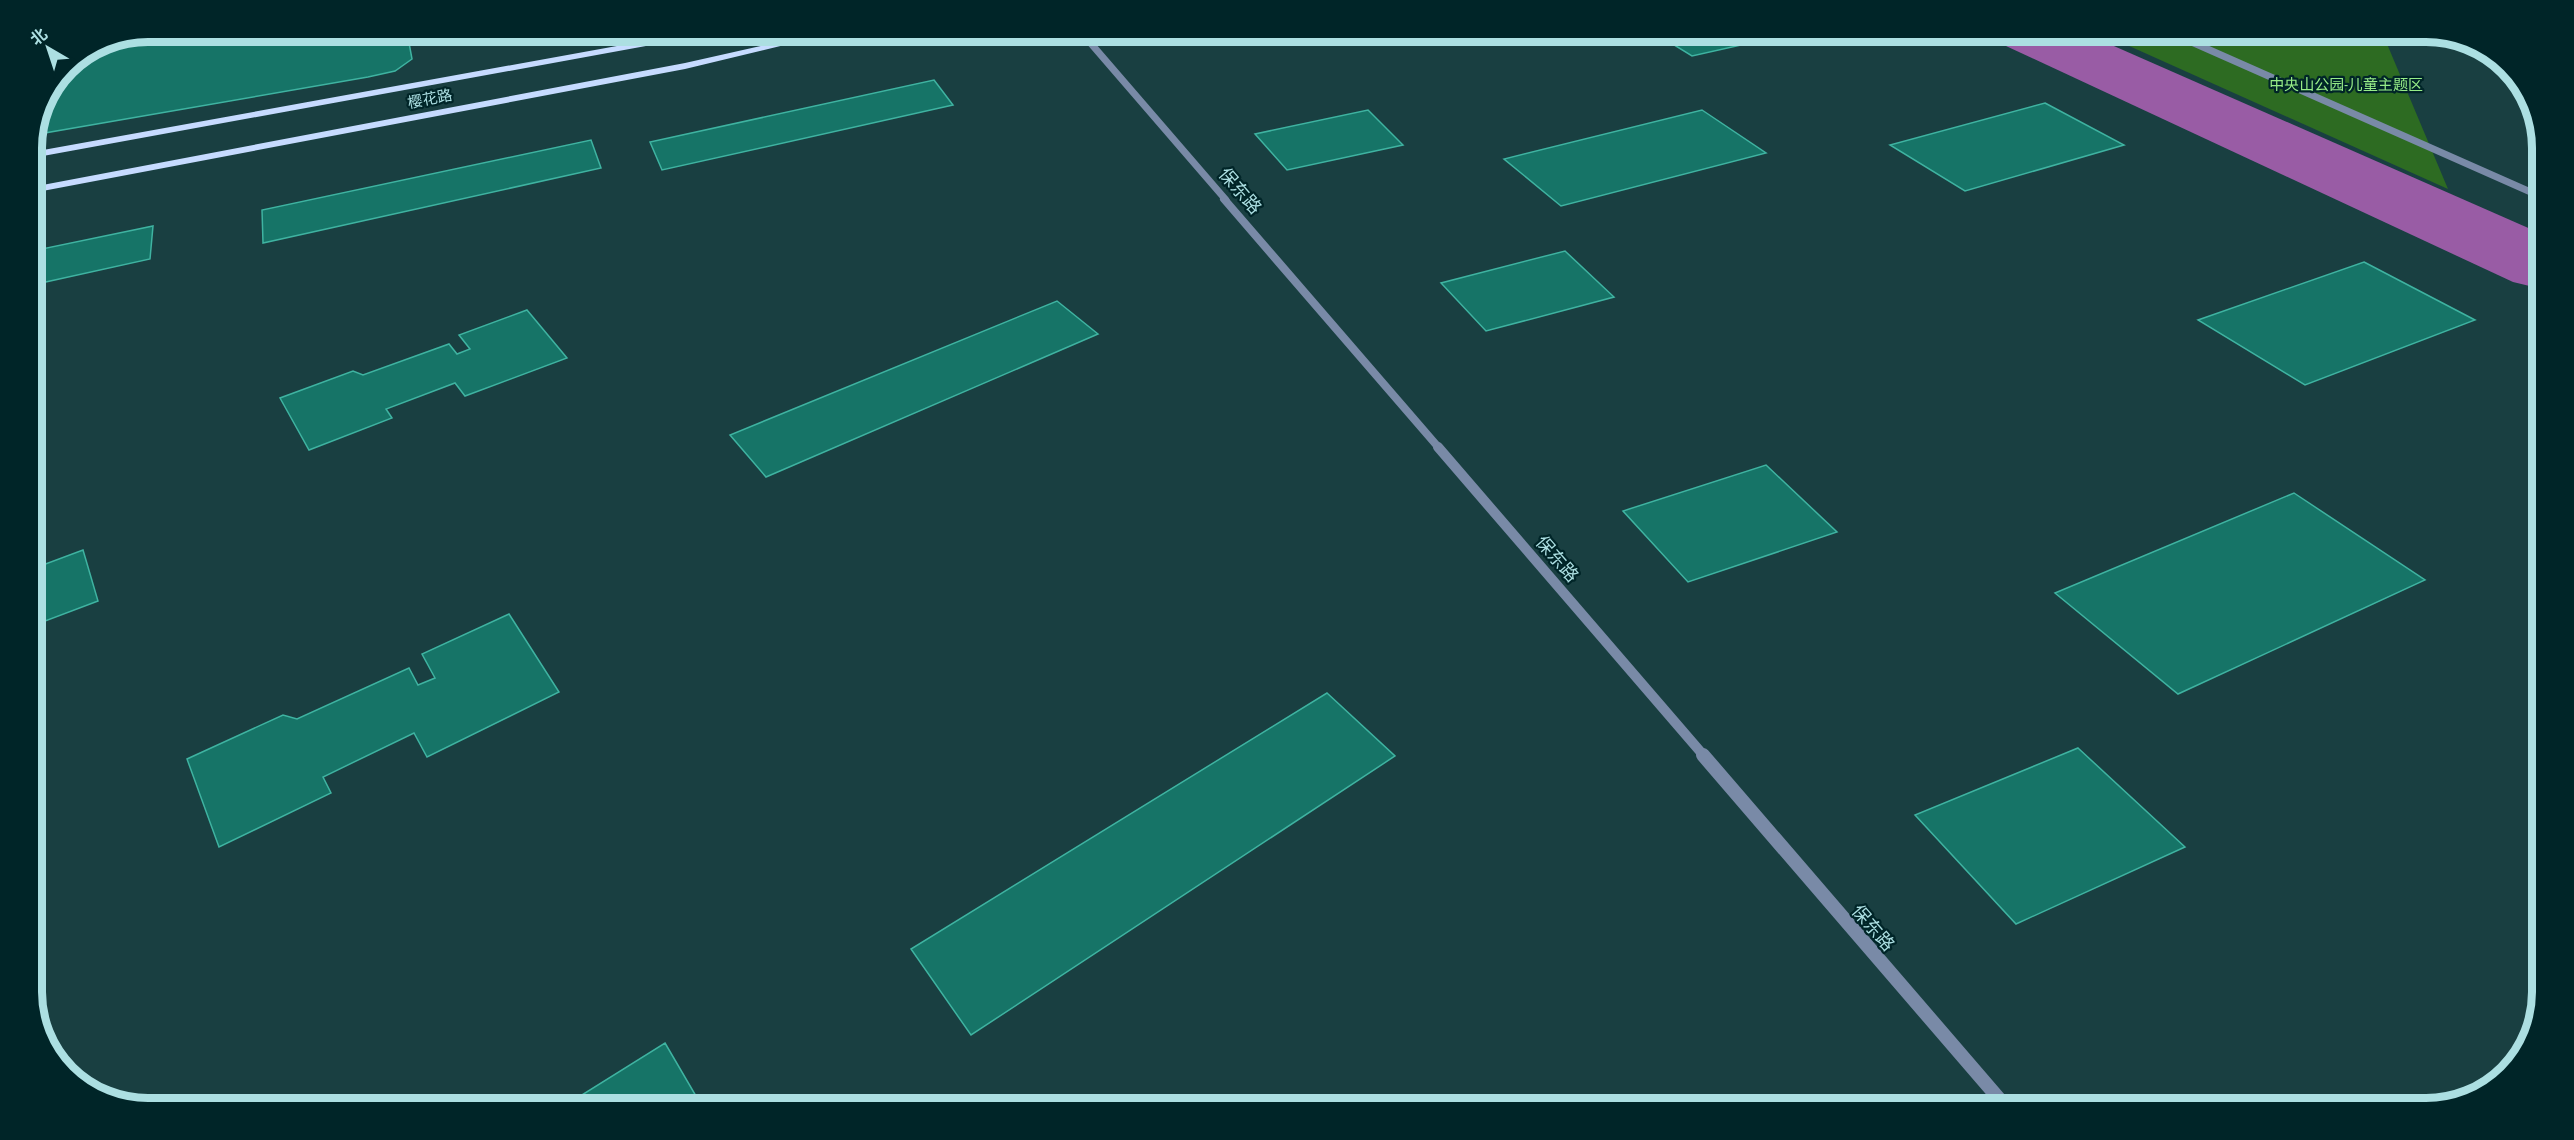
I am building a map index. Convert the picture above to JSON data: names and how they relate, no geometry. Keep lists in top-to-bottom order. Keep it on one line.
{"streets":{"main road":["樱花路"],"street":["保东路"]},"parks":["中央山公园-儿童主题区"],"north":"top left"}
